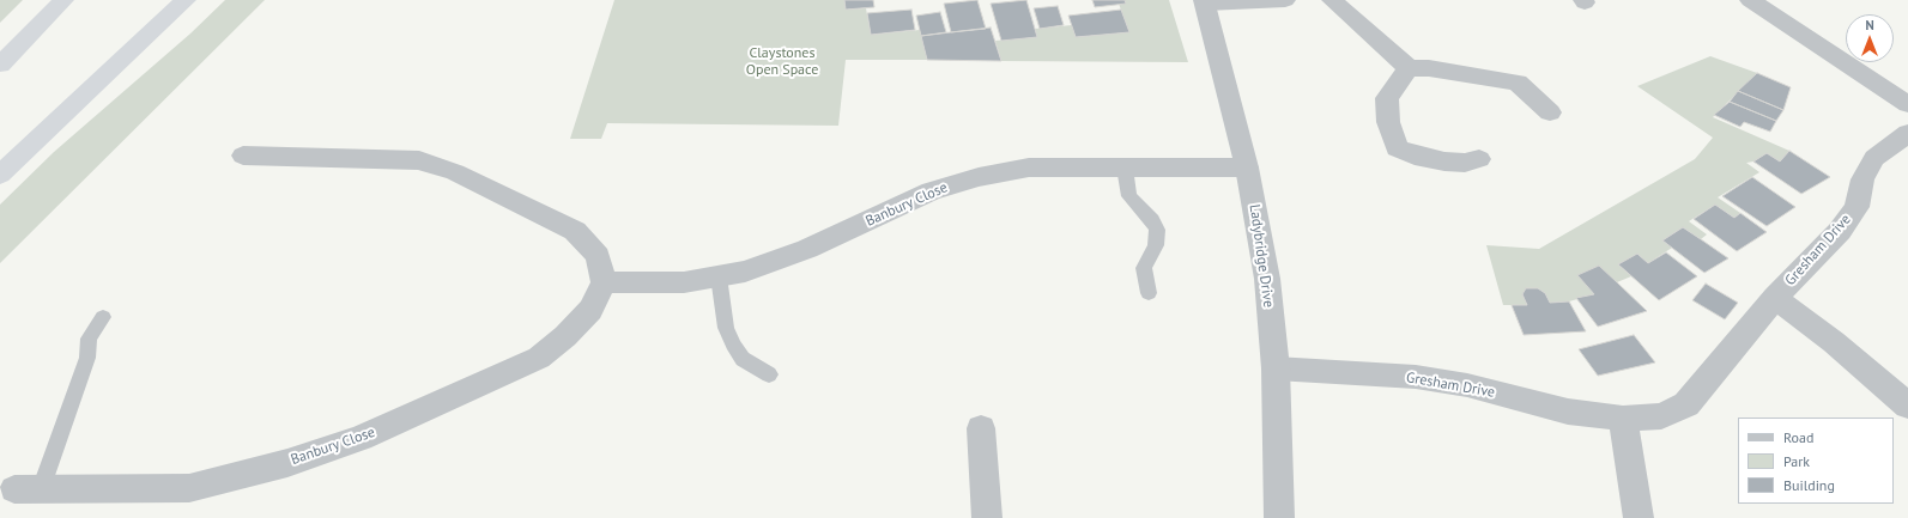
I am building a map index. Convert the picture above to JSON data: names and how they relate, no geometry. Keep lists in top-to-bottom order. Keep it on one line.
{"streets":{"street":["Banbury Close","Gresham Drive","Ladybridge Drive"]},"crossings":[["Banbury Close","Ladybridge Drive"],["Gresham Drive","Ladybridge Drive"]],"parks":["Claystones Open Space"],"legend":["Road","Park","Building"],"north":"top"}
